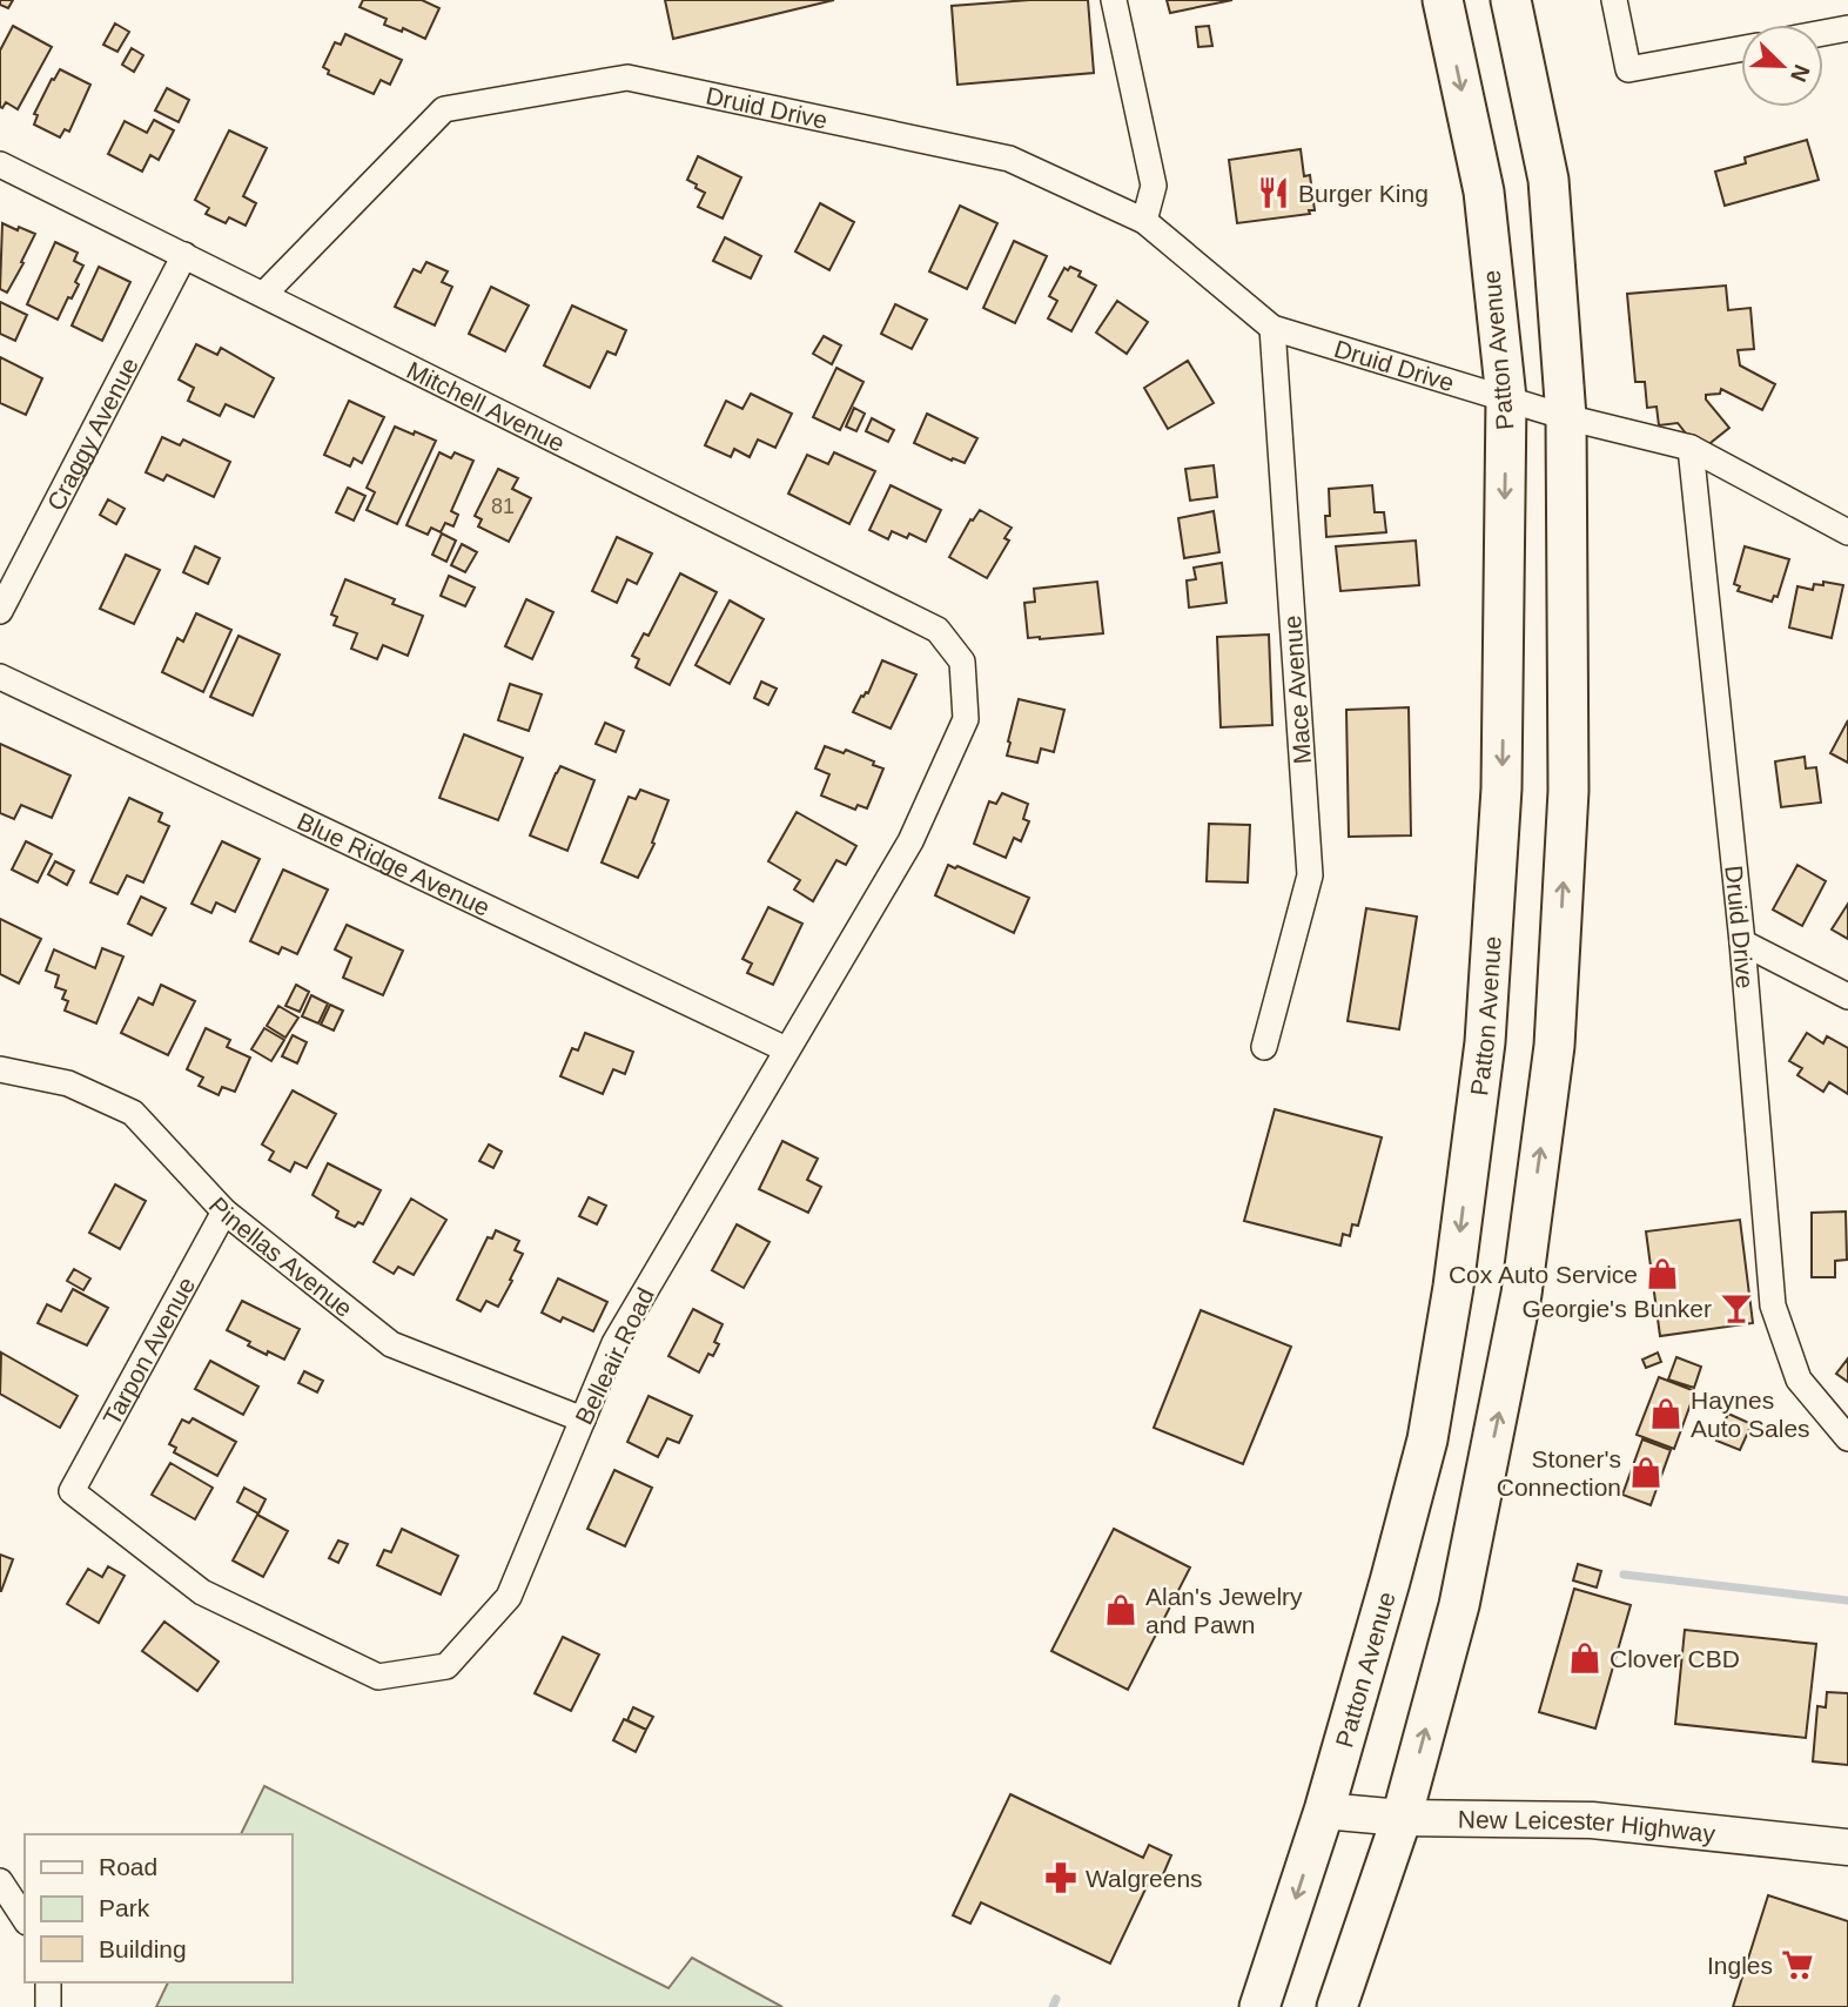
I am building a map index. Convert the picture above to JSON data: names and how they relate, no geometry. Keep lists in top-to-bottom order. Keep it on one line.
{"streets":{"main road":["Patton Avenue","New Leicester Highway"],"street":["Druid Drive","Mitchell Avenue","Craggy Avenue","Mace Avenue","Blue Ridge Avenue","Pinellas Avenue","Tarpon Avenue","Belleair Road"]},"crossings":[["Druid Drive","Patton Avenue"],["Druid Drive","Mitchell Avenue"],["Druid Drive","Mace Avenue"],["Patton Avenue","New Leicester Highway"],["Mitchell Avenue","Craggy Avenue"],["Mitchell Avenue","Belleair Road"],["Blue Ridge Avenue","Belleair Road"],["Pinellas Avenue","Tarpon Avenue"],["Pinellas Avenue","Belleair Road"],["Tarpon Avenue","Belleair Road"]],"places":{"restaurant":["Burger King"],"shop":["Cox Auto Service","Haynes Auto Sales","Stoner's Connection","Alan's Jewelry and Pawn","Clover CBD"],"bar":["Georgie's Bunker"],"pharmacy":["Walgreens"],"supermarket":["Ingles"]},"house_numbers":["81"],"legend":["Road","Park","Building"],"north":"bottom right"}
